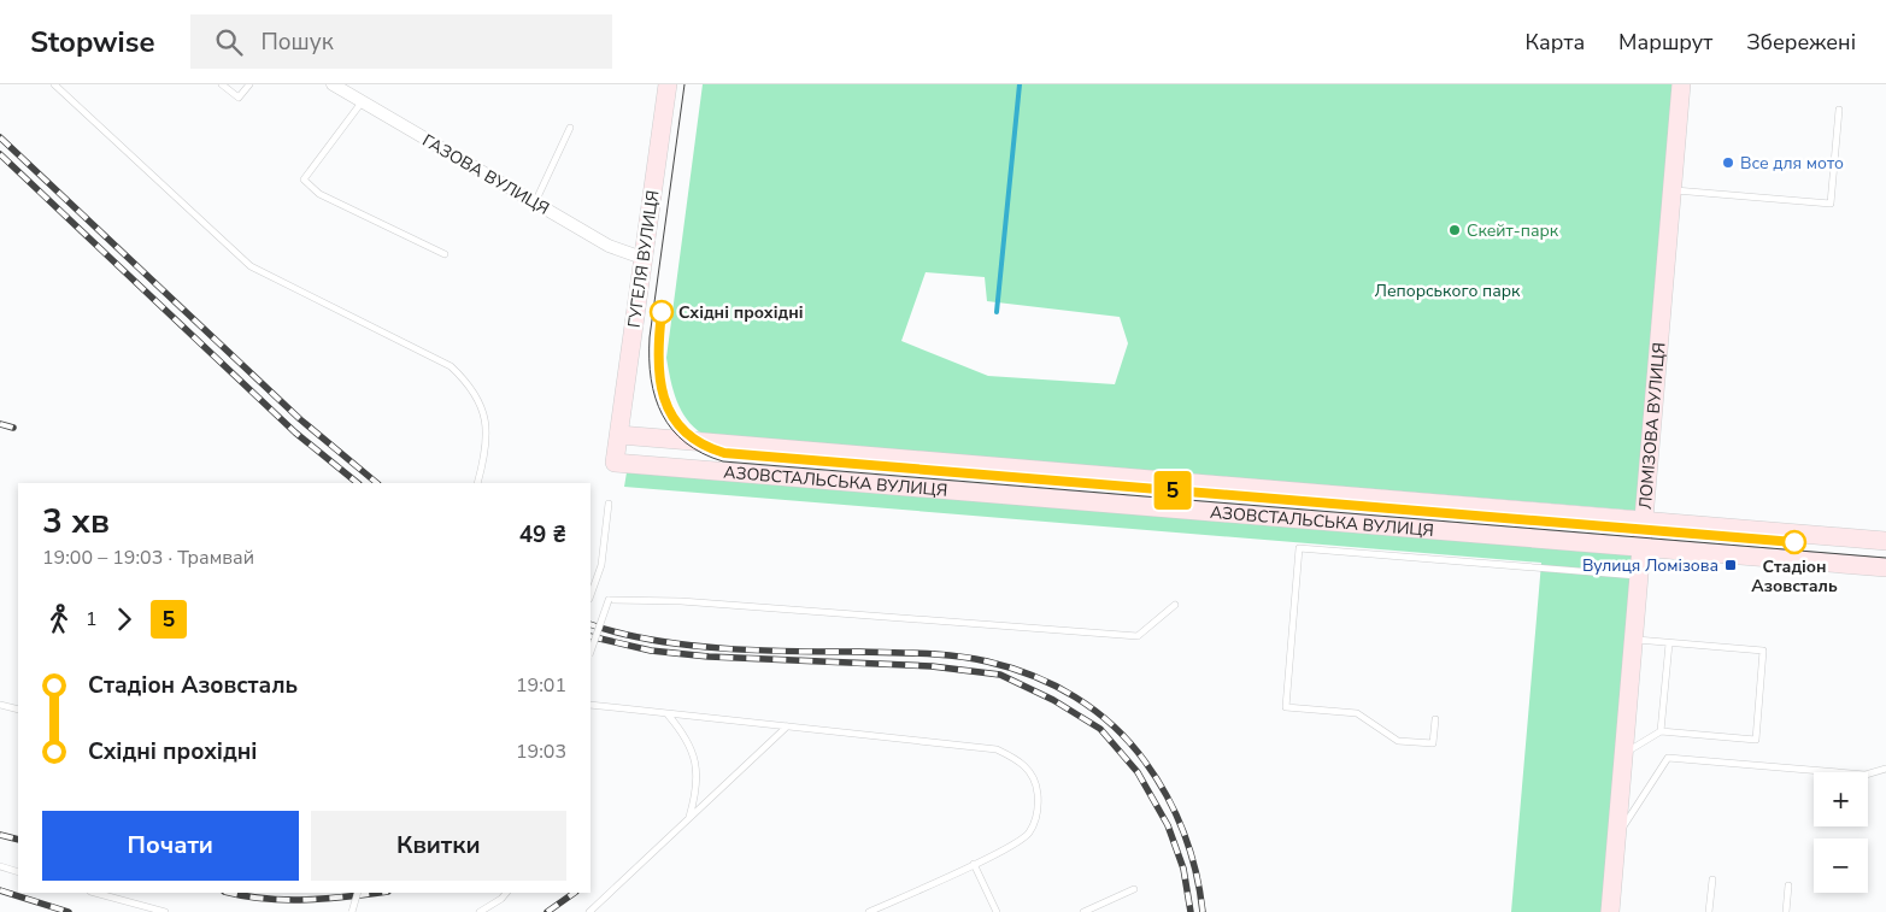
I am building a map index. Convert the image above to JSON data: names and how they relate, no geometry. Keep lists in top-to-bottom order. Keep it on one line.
{"streets":{"street":["ГАЗОВА ВУЛИЦЯ","ГУГЕЛЯ ВУЛИЦЯ","ЛОМІЗОВА ВУЛИЦЯ","АЗОВСТАЛЬСЬКА ВУЛИЦЯ"]},"crossings":[["ГАЗОВА ВУЛИЦЯ","ГУГЕЛЯ ВУЛИЦЯ"],["ГУГЕЛЯ ВУЛИЦЯ","АЗОВСТАЛЬСЬКА ВУЛИЦЯ"],["ЛОМІЗОВА ВУЛИЦЯ","АЗОВСТАЛЬСЬКА ВУЛИЦЯ"]],"parks":["Лепорського парк"],"places":{"other":["Все для мото","Скейт-парк","Східні прохідні","Стадіон Азовсталь"],"transit":["Вулиця Ломізова"]},"lines":["tram line 5"],"page":{"header":"Stopwise","search":"Пошук","nav":["Карта","Маршрут","Збережені"],"on_map":"5","heading":["3 хв","19:00 – 19:03 · Трамвай","49 ₴"],"legs":["1","5"],"list":[{"name":"Стадіон Азовсталь","value":"19:01"},{"name":"Східні прохідні","value":"19:03"}],"map_buttons":["+","−"],"buttons":["Почати","Квитки"]}}
